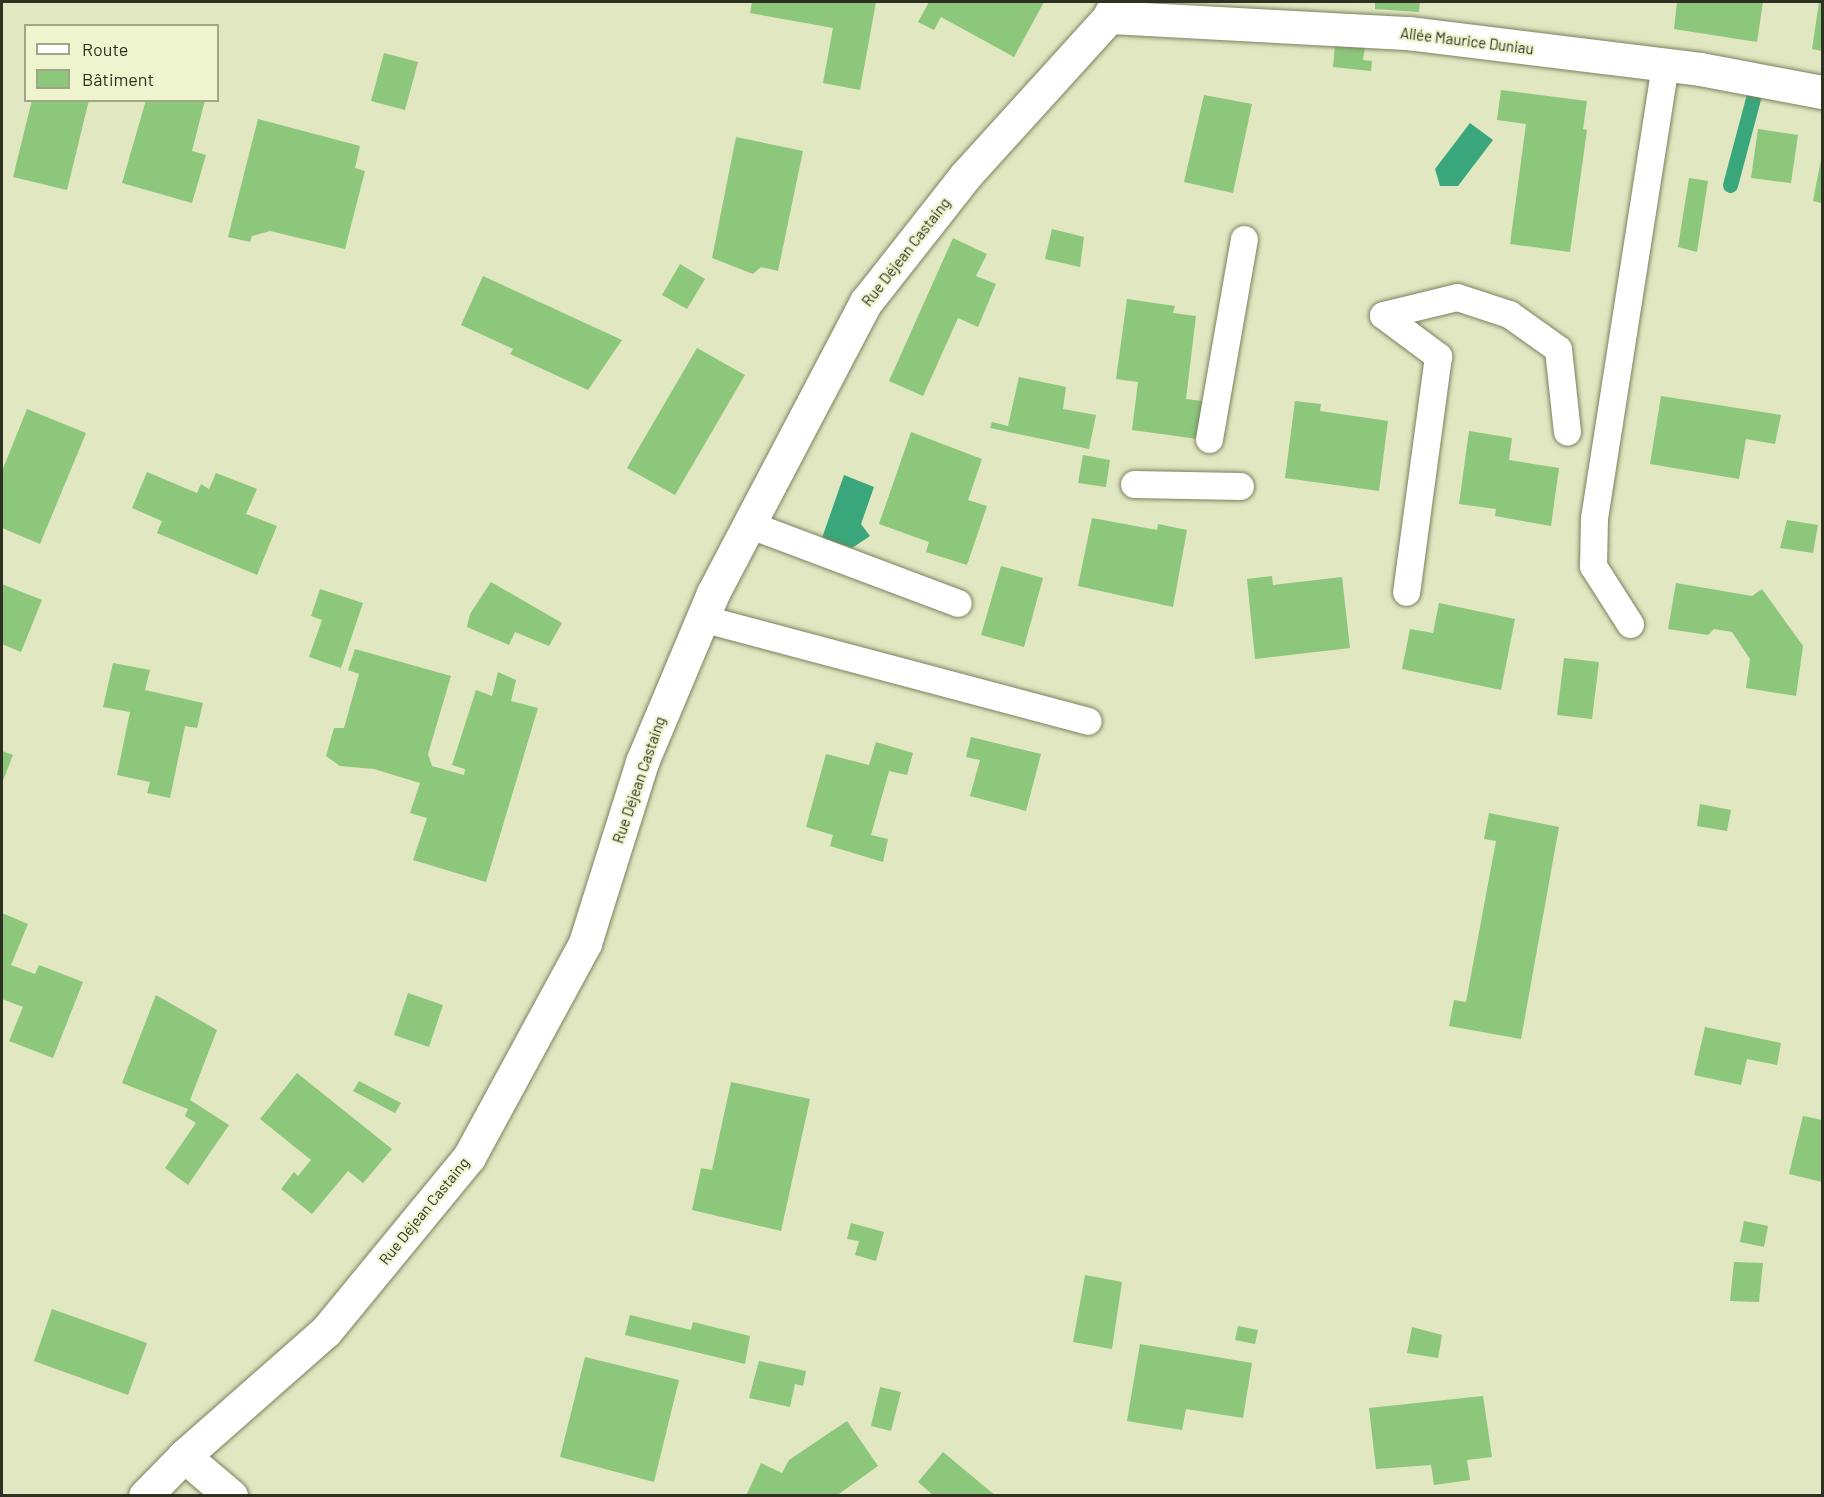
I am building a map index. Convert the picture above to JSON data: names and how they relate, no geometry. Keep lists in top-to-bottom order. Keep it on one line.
{"streets":{"street":["Allée Maurice Duniau","Rue Déjean Castaing"]},"crossings":[["Allée Maurice Duniau","Rue Déjean Castaing"]],"legend":["Route","Bâtiment"]}
